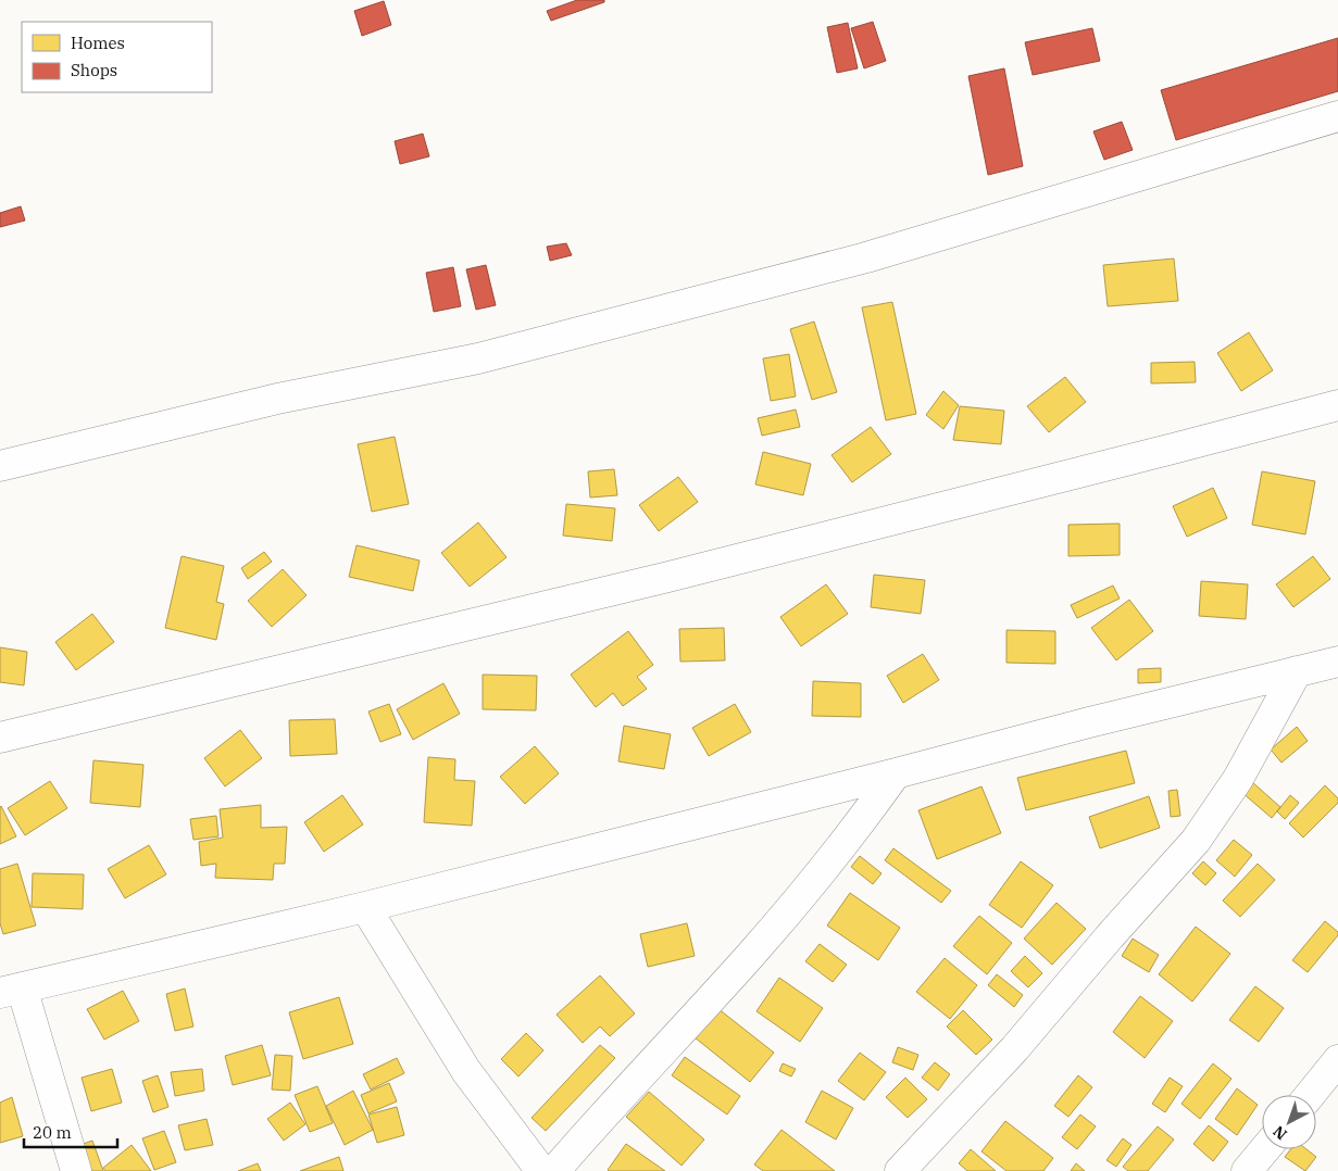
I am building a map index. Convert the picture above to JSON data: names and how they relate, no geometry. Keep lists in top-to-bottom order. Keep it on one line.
{"legend":["Homes","Shops"],"scale_bar":"20 m","north":"bottom left"}
